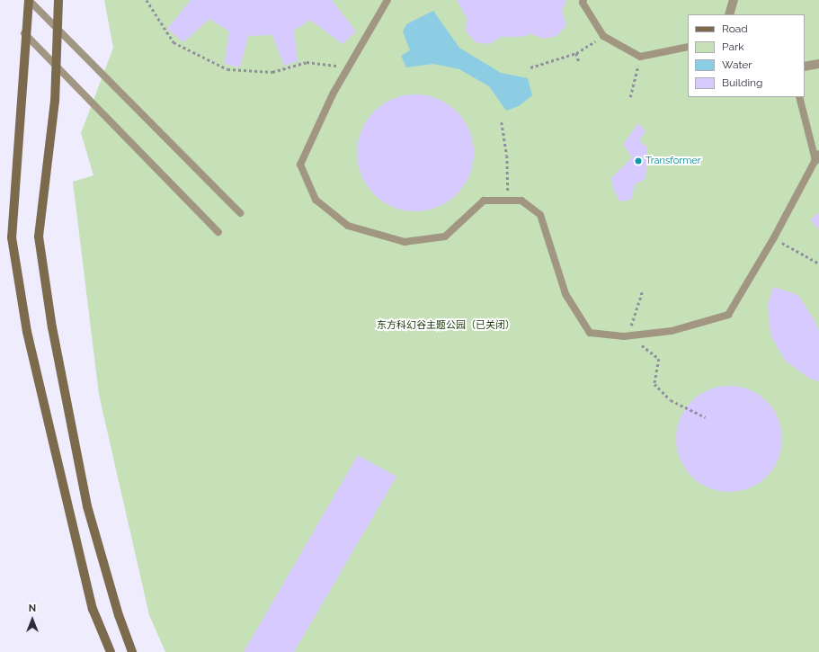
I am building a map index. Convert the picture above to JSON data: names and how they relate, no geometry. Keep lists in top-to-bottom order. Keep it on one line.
{"parks":["东方科幻谷主题公园（已关闭）"],"places":["Transformer"],"legend":["Road","Park","Water","Building"],"north":"top"}
